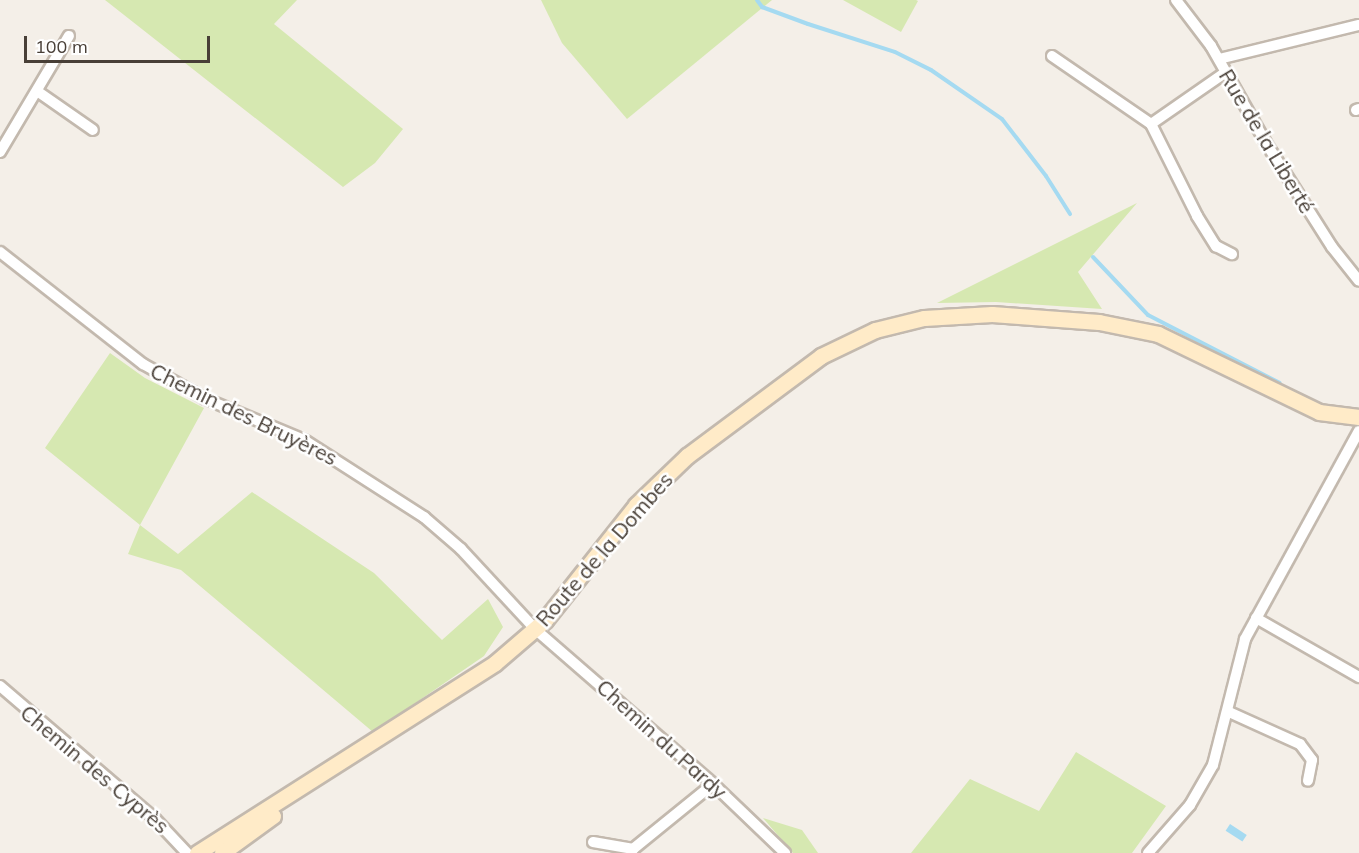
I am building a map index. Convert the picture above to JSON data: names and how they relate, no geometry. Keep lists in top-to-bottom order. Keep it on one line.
{"streets":{"main road":["Route de la Dombes"],"street":["Rue de la Liberté","Chemin des Bruyères","Chemin du Pardy","Chemin des Cyprès"]},"crossings":[["Chemin des Bruyères","Route de la Dombes"],["Chemin des Bruyères","Chemin du Pardy"],["Route de la Dombes","Chemin du Pardy"]],"scale_bar":"100 m"}
